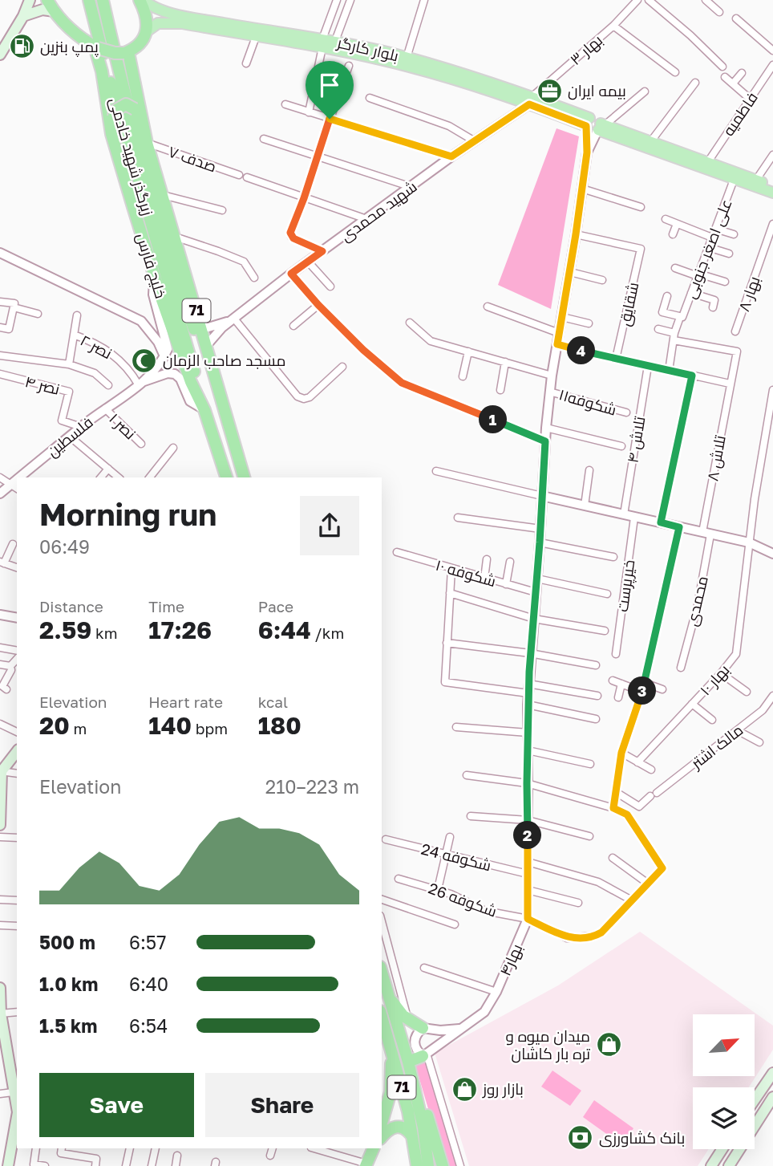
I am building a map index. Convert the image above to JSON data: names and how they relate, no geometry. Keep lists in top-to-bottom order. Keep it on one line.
{"streets":{"highway":["زیرگذر شهید خادمی","خلیج فارس","71"],"main road":["بلوار کارگر"],"street":["بهار ۳","فاطمیه","صدف ۷","شهید محمدی","علی اصغر جنوبی","بهار ۸","شقایق","نصر ۲","نصر ۴","شکوفه۱۱","نصر ۱","فلسطین","تلاش ۴","تلاش ۸","شکوفه ۱۰","خیرپرست","محمدی","بهار ۱۰","مالک اشتر","شکوفه 24","شکوفه 26","بهار۴"]},"crossings":[["بلوار کارگر","بهار ۳"],["بلوار کارگر","فاطمیه"],["بلوار کارگر","شهید محمدی"],["بلوار کارگر","علی اصغر جنوبی"],["بلوار کارگر","بهار۴"],["بهار ۳","شهید محمدی"],["زیرگذر شهید خادمی","خلیج فارس"],["زیرگذر شهید خادمی","فلسطین"],["صدف ۷","خلیج فارس"],["شهید محمدی","خلیج فارس"],["علی اصغر جنوبی","تلاش ۸"],["خلیج فارس","فلسطین"],["شقایق","بهار۴"],["نصر ۲","فلسطین"],["نصر ۴","فلسطین"],["شکوفه۱۱","بهار۴"],["نصر ۱","فلسطین"],["تلاش ۸","محمدی"],["شکوفه ۱۰","بهار۴"],["شکوفه 24","بهار۴"],["شکوفه 26","بهار۴"]],"places":{"fuel station":["پمپ بنزین"],"office":["بیمه ایران"],"mosque":["مسجد صاحب الزمان"],"shop":["میدان میوه و تره بار کاشان","بازار روز"],"bank":["بانک کشاورزی"]},"north":"top right","page":{"pins":["4","1","3","2"],"heading":["Morning run","06:49"],"stats":[["Distance","2.59 km"],["Time","17:26"],["Pace","6:44 /km"],["Elevation","20 m"],["Heart rate","140 bpm"],["kcal","180"]],"chart":["Elevation","210–223 m"],"list":[{"name":"500 m","note":"6:57"},{"name":"1.0 km","note":"6:40"},{"name":"1.5 km","note":"6:54"}],"buttons":["Save","Share"]}}
